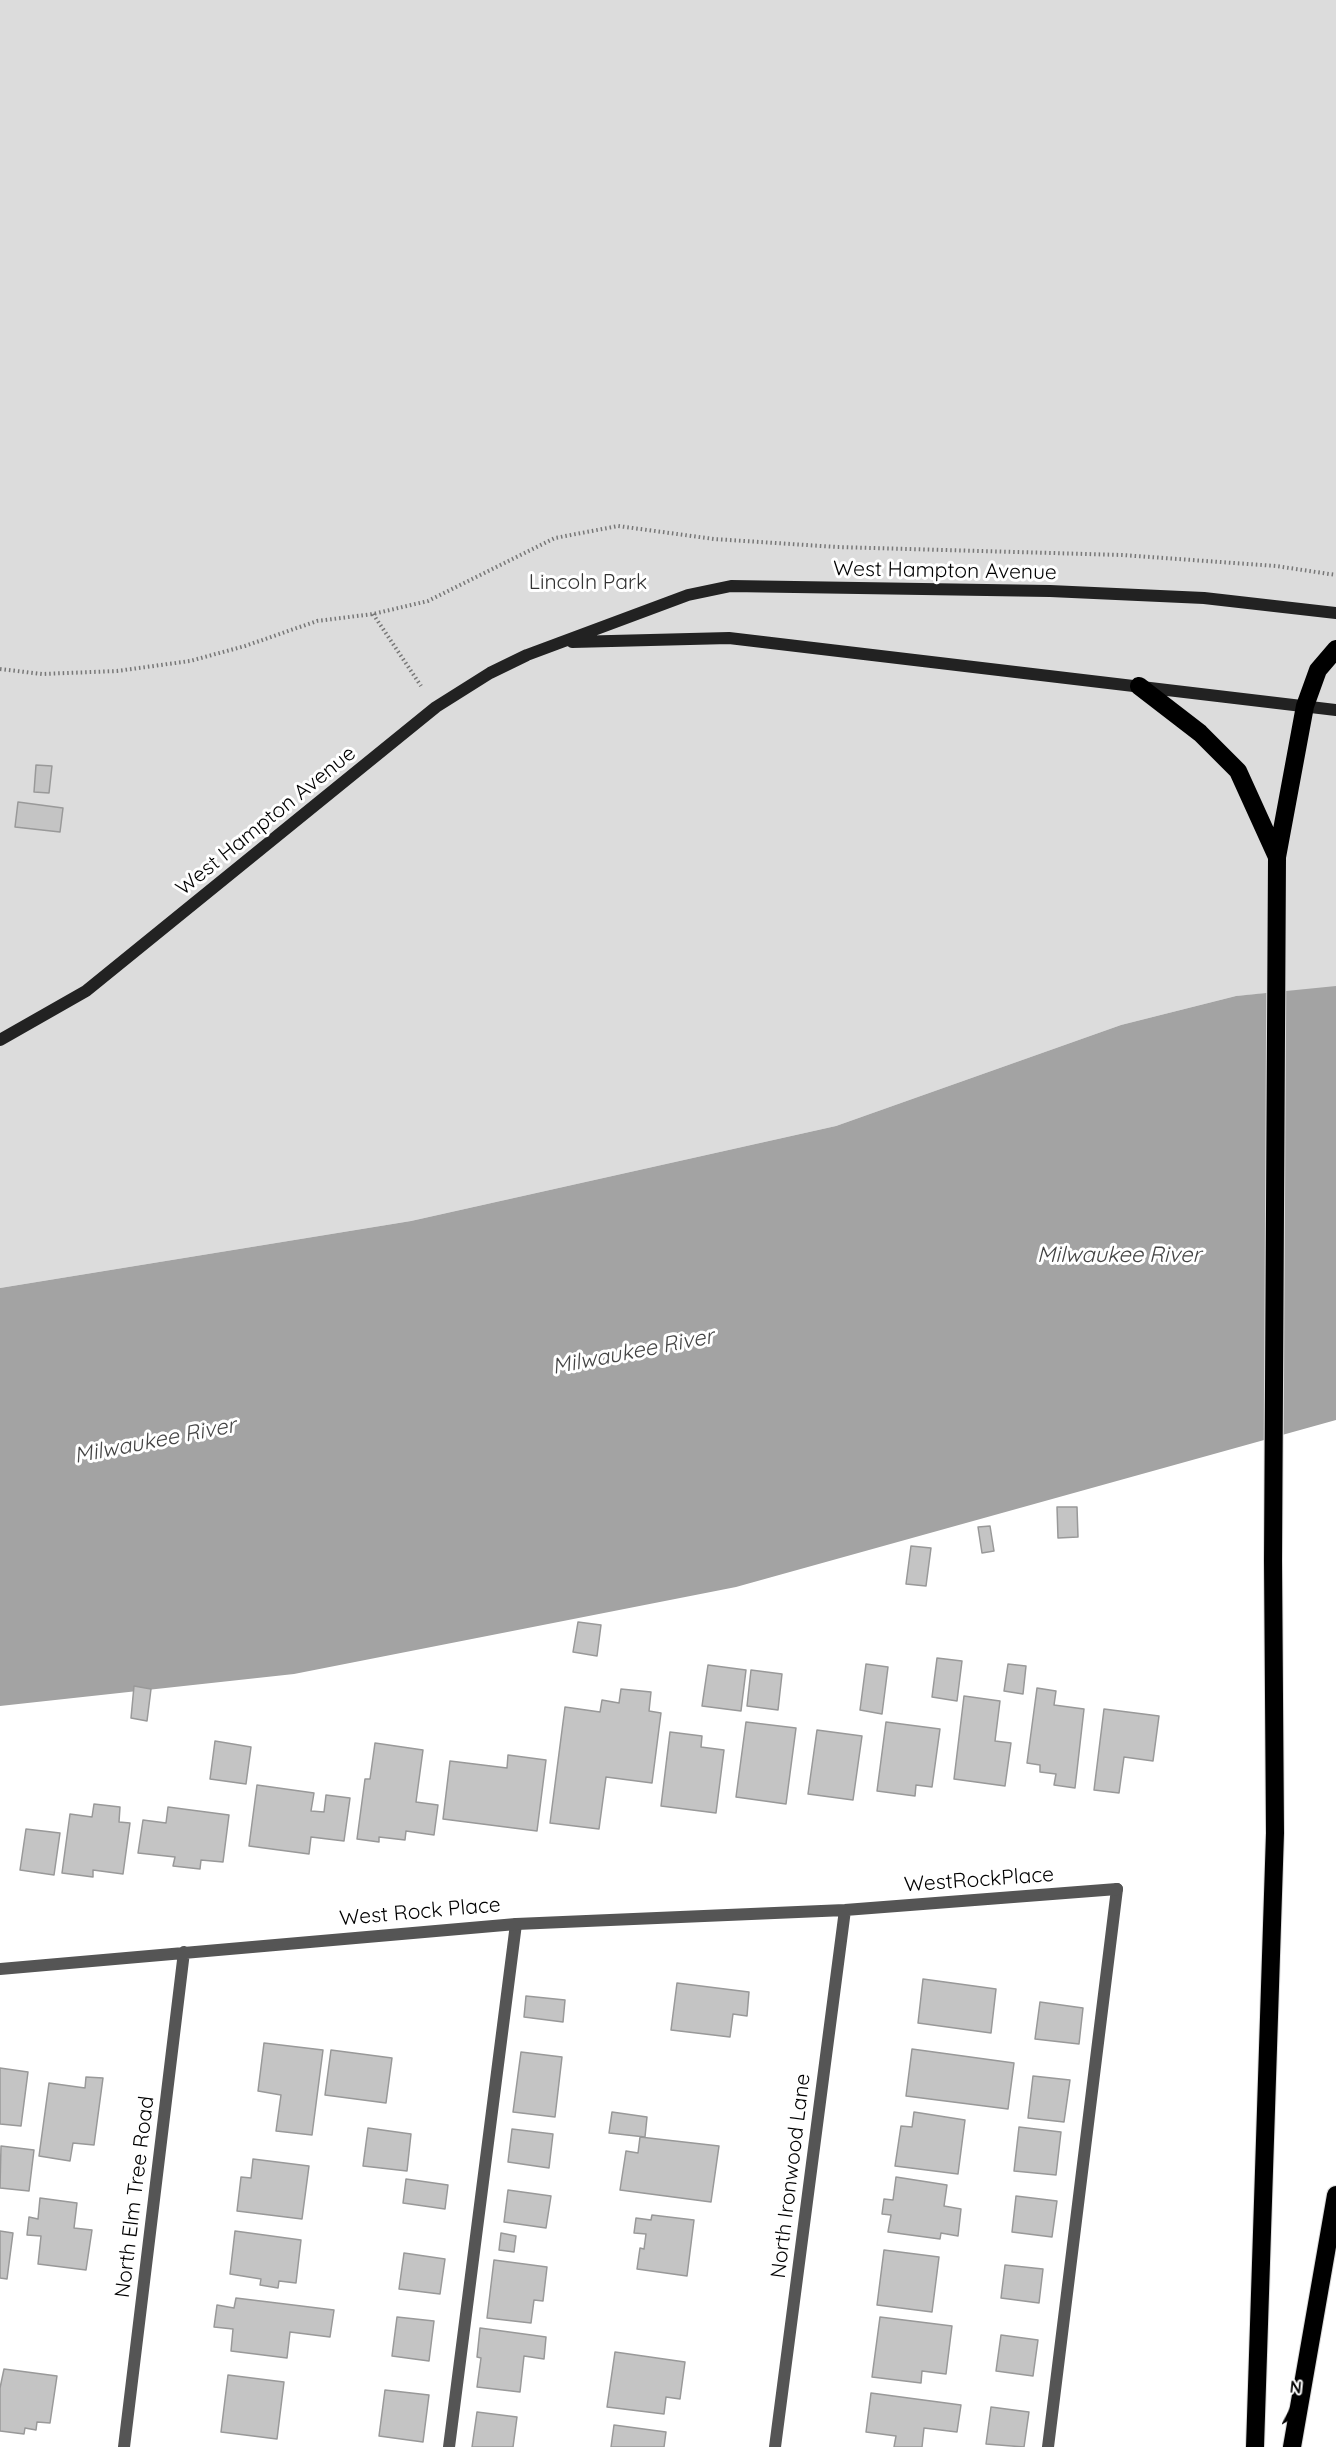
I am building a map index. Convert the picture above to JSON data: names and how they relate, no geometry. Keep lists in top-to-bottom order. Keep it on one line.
{"streets":{"main road":["West Hampton Avenue"],"street":["WestRockPlace","West Rock Place","North Ironwood Lane","North Elm Tree Road"]},"crossings":[["WestRockPlace","West Rock Place"],["WestRockPlace","North Ironwood Lane"],["West Rock Place","North Ironwood Lane"],["West Rock Place","North Elm Tree Road"]],"water":["Milwaukee River"],"parks":["Lincoln Park"],"north":"top"}
